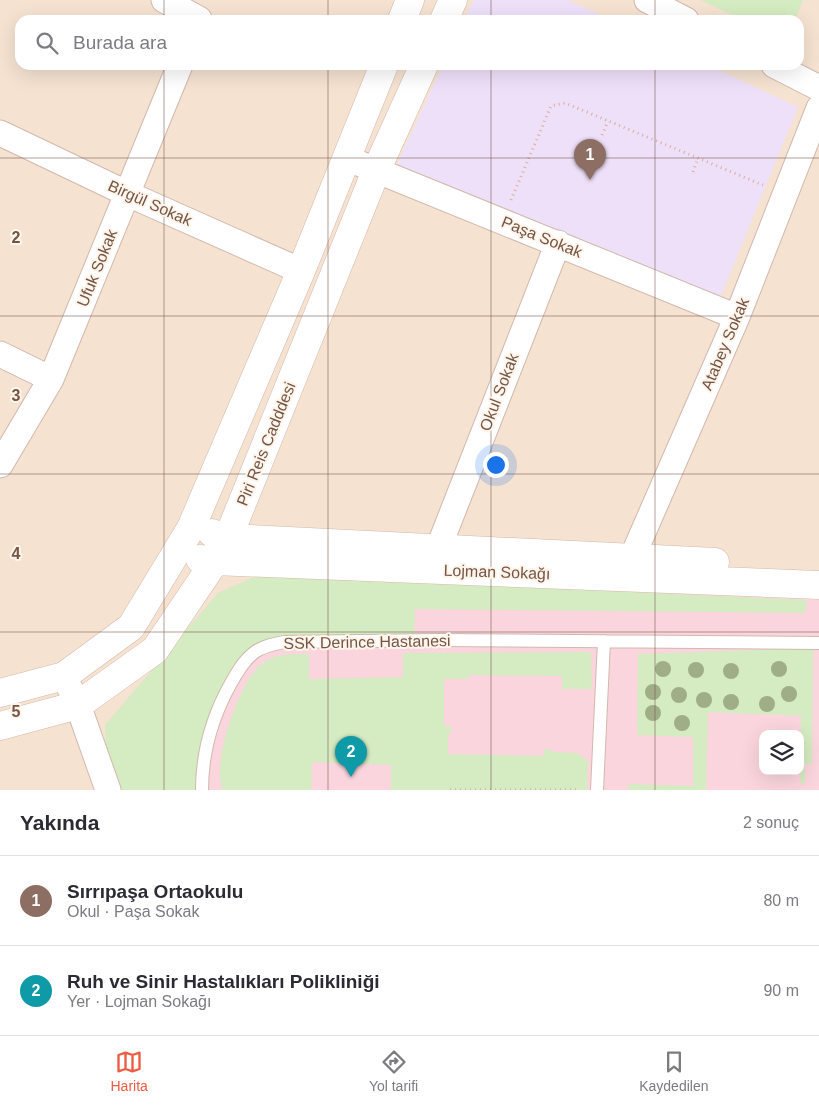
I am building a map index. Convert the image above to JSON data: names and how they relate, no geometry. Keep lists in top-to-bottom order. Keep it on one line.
{"streets":{"main road":["Piri Reis Cadddesi","Lojman Sokağı"],"street":["Birgül Sokak","Paşa Sokak","Ufuk Sokak","Atabey Sokak","Okul Sokak"],"lane":["SSK Derince Hastanesi"]},"crossings":[["Birgül Sokak","Ufuk Sokak"],["Paşa Sokak","Atabey Sokak"],["Paşa Sokak","Okul Sokak"],["Paşa Sokak","Piri Reis Cadddesi"],["Atabey Sokak","Lojman Sokağı"],["Okul Sokak","Lojman Sokağı"],["Piri Reis Cadddesi","Lojman Sokağı"]],"page":{"search":"Burada ara","pins":["1","2"],"heading":["Yakında","2 sonuç"],"list":[{"mark":"1","name":"Sırrıpaşa Ortaokulu","note":"Okul · Paşa Sokak","value":"80 m"},{"mark":"2","name":"Ruh ve Sinir Hastalıkları Polikliniği","note":"Yer · Lojman Sokağı","value":"90 m"}],"nav":["Harita","Yol tarifi","Kaydedilen"]},"grid":{"rows":["2","3","4","5"]}}
